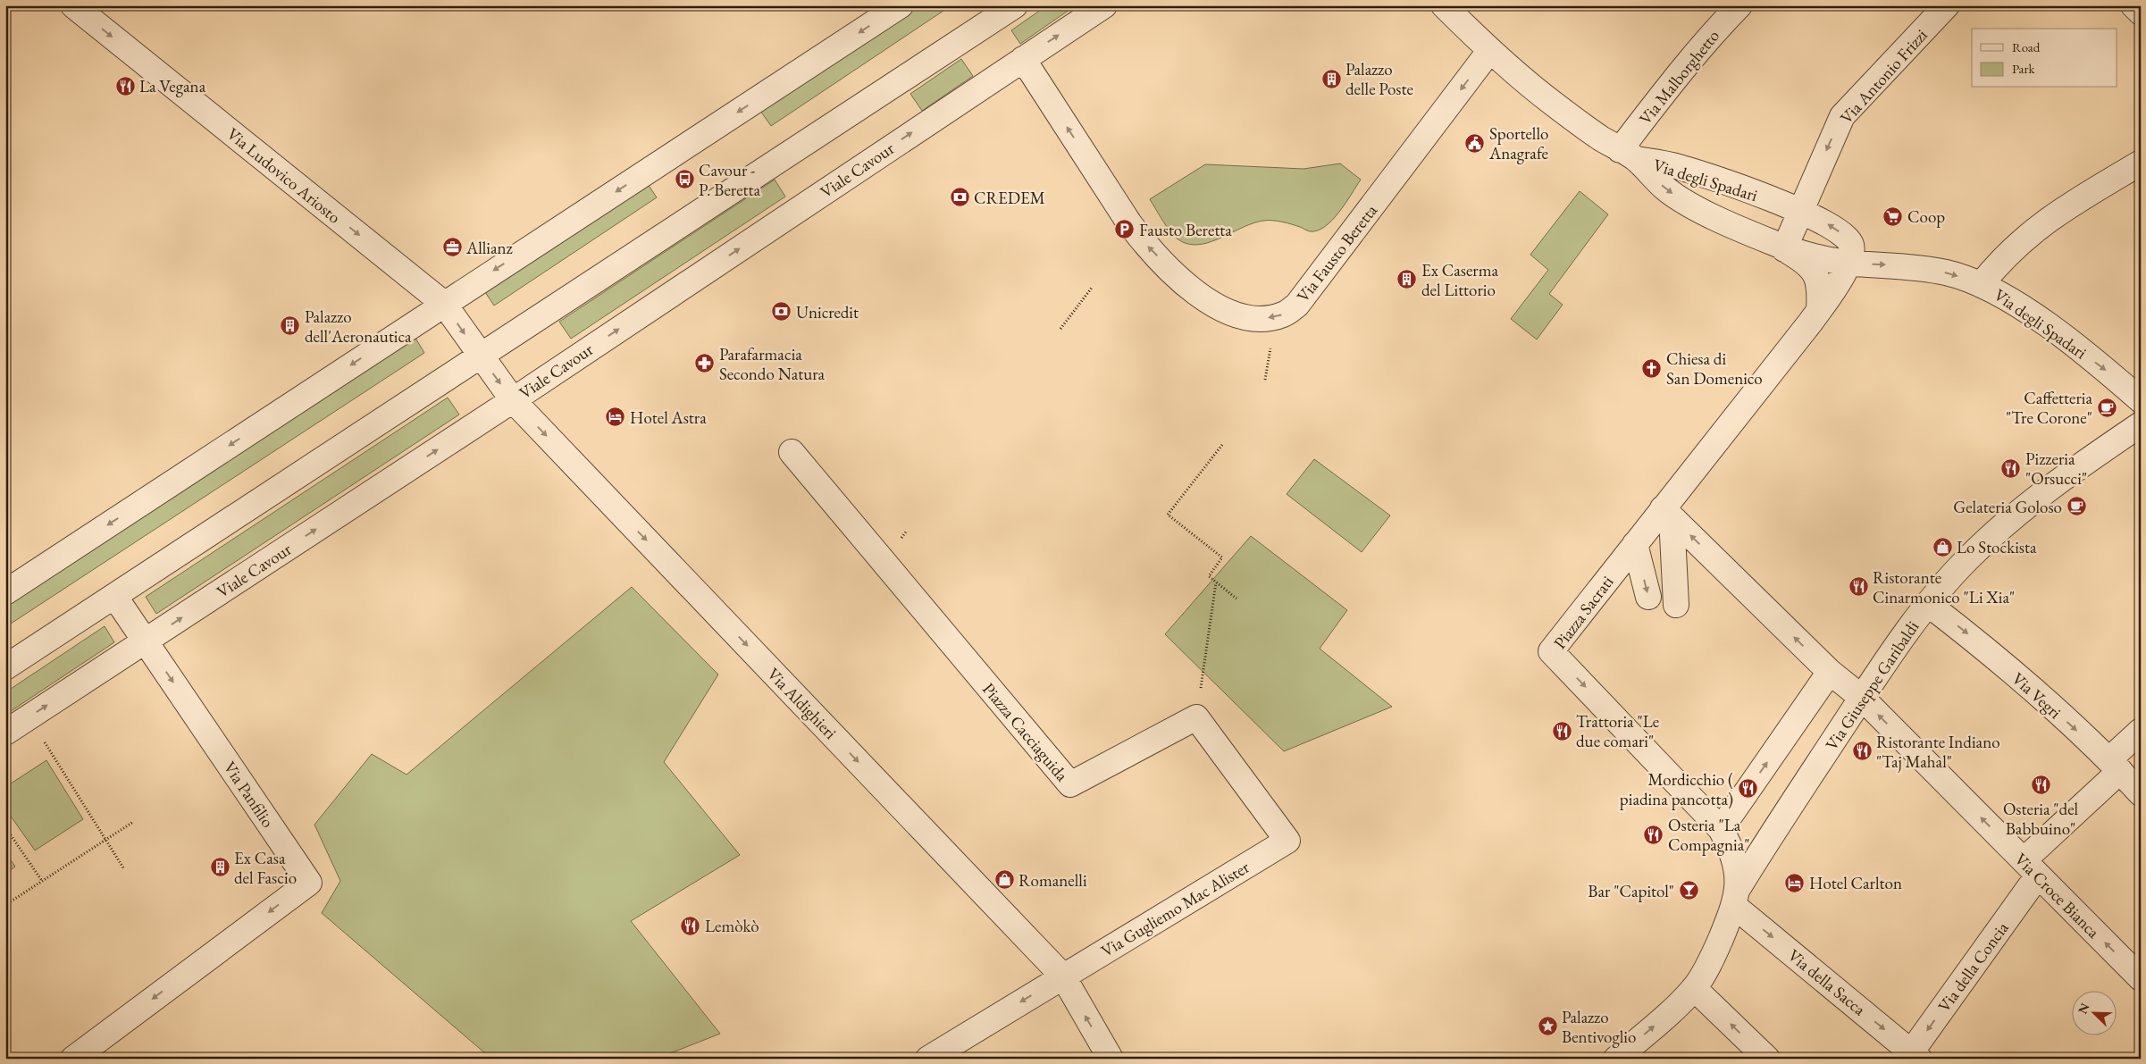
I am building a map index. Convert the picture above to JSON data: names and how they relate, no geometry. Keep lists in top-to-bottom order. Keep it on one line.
{"streets":{"street":["Via Antonio Frizzi","Via Malborghetto","Viale Cavour","Via Ludovico Ariosto","Via degli Spadari","Via Fausto Beretta","Piazza Sacrati","Via Giuseppe Garibaldi","Via Vegri","Via Aldighieri","Piazza Cacciaguida","Via Panfilio","Via Croce Bianca","Via Gugliemo Mac Alister","Via della Concia","Via della Sacca"]},"crossings":[["Via Antonio Frizzi","Via degli Spadari"],["Via Malborghetto","Via degli Spadari"],["Viale Cavour","Via Fausto Beretta"],["Viale Cavour","Via Aldighieri"],["Viale Cavour","Via Panfilio"],["Via Ludovico Ariosto","Via Aldighieri"],["Via degli Spadari","Via Fausto Beretta"],["Via degli Spadari","Piazza Sacrati"],["Via Giuseppe Garibaldi","Via Vegri"],["Via Giuseppe Garibaldi","Via Croce Bianca"],["Via Giuseppe Garibaldi","Via della Sacca"],["Via Vegri","Via della Concia"],["Via Aldighieri","Via Gugliemo Mac Alister"],["Piazza Cacciaguida","Via Gugliemo Mac Alister"],["Via Croce Bianca","Via della Concia"],["Via della Concia","Via della Sacca"]],"one_way":["Via Ludovico Ariosto","Via Vegri","Via Aldighieri","Via Croce Bianca","Via della Concia"],"places":{"building":["Palazzo delle Poste","Ex Caserma del Littorio","Palazzo dell'Aeronautica","Ex Casa del Fascio"],"restaurant":["La Vegana","Pizzeria \"Orsucci\"","Ristorante Cinarmonico \"Li Xia\"","Trattoria \"Le due comari\"","Ristorante Indiano \"Taj Mahal\"","Osteria \"del Babbuino\"","Mordicchio ( piadina pancotta)","Osteria \"La Compagnia\"","Lemòkò"],"public building":["Sportello Anagrafe"],"bus stop":["Cavour - P. Beretta"],"bank":["CREDEM","Unicredit"],"supermarket":["Coop"],"parking":["Fausto Beretta"],"office":["Allianz"],"pharmacy":["Parafarmacia Secondo Natura"],"church":["Chiesa di San Domenico"],"cafe":["Caffetteria \"Tre Corone\"","Gelateria Goloso"],"hotel":["Hotel Astra","Hotel Carlton"],"shop":["Lo Stockista","Romanelli"],"bar":["Bar \"Capitol\""],"place":["Palazzo Bentivoglio"]},"legend":["Road","Park"],"north":"top left"}
